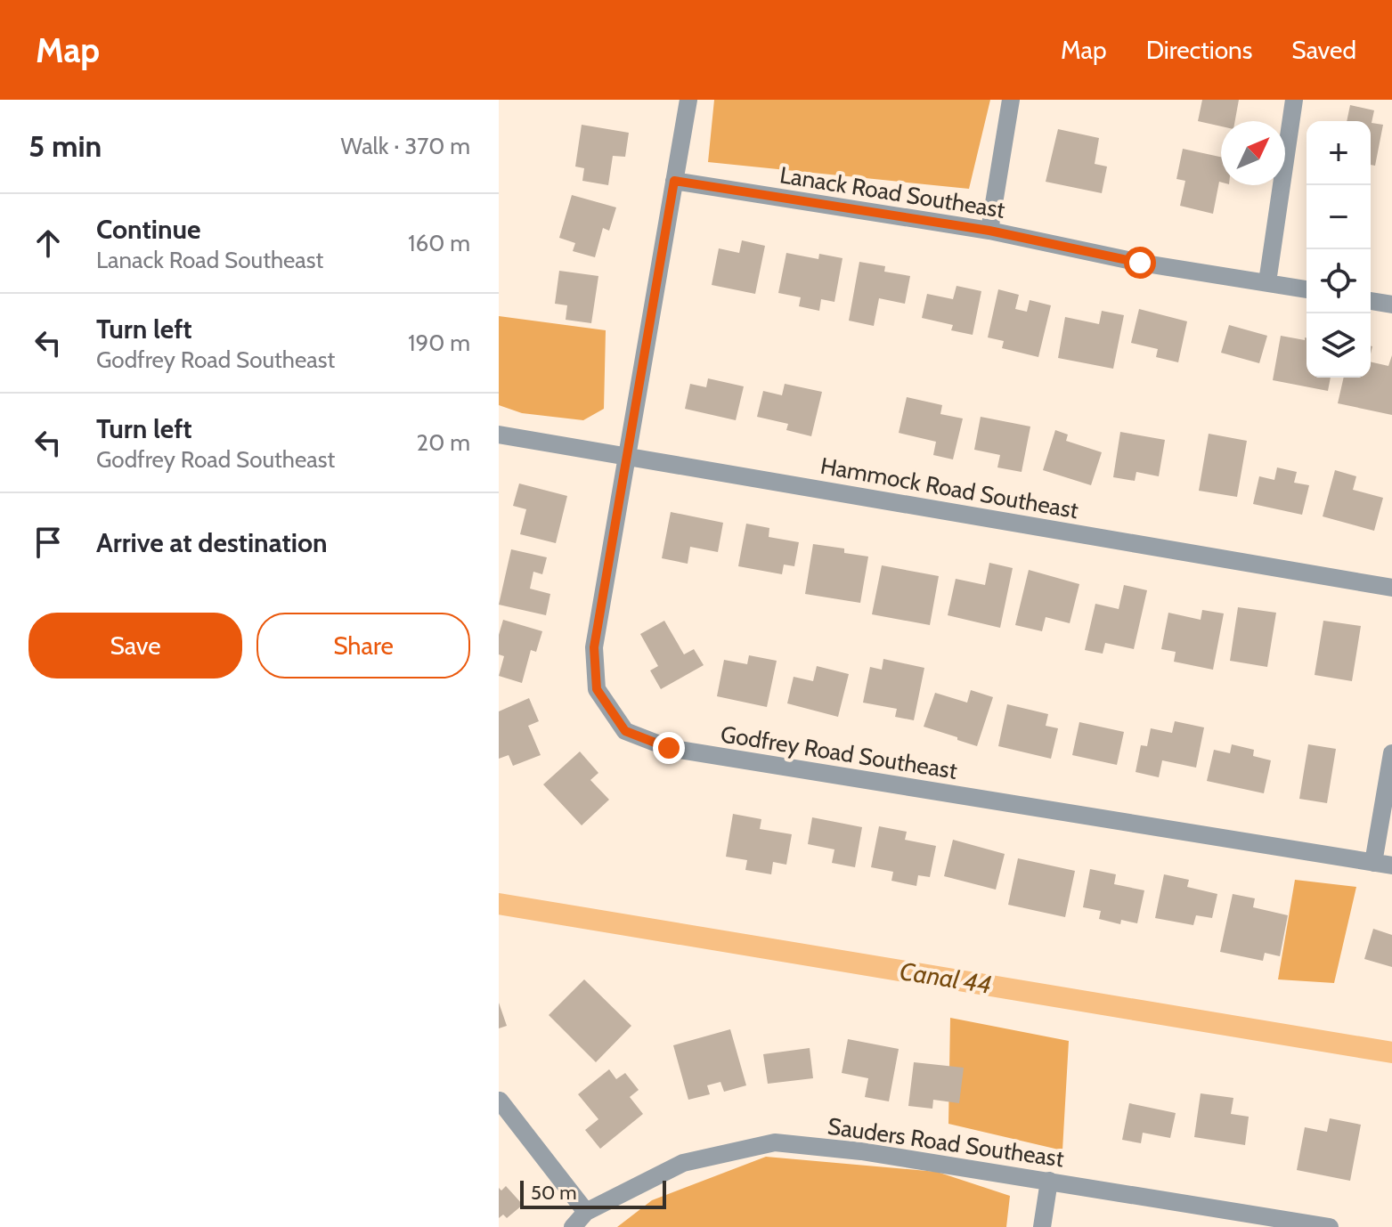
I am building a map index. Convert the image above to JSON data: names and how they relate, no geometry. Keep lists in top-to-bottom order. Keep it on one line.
{"streets":{"street":["Lanack Road Southeast","Hammock Road Southeast","Godfrey Road Southeast","Sauders Road Southeast"]},"crossings":[["Lanack Road Southeast","Godfrey Road Southeast"],["Hammock Road Southeast","Godfrey Road Southeast"]],"water":["Canal 44"],"scale_bar":"50 m","north":"top right","page":{"header":"Map","nav":["Map","Directions","Saved"],"heading":["5 min","Walk · 370 m"],"map_buttons":["+","−"],"list":[["Continue","Lanack Road Southeast","160 m"],["Turn left","Godfrey Road Southeast","190 m"],["Turn left","Godfrey Road Southeast","20 m"],"Arrive at destination"],"buttons":["Save","Share"],"scale":"50 m"}}
